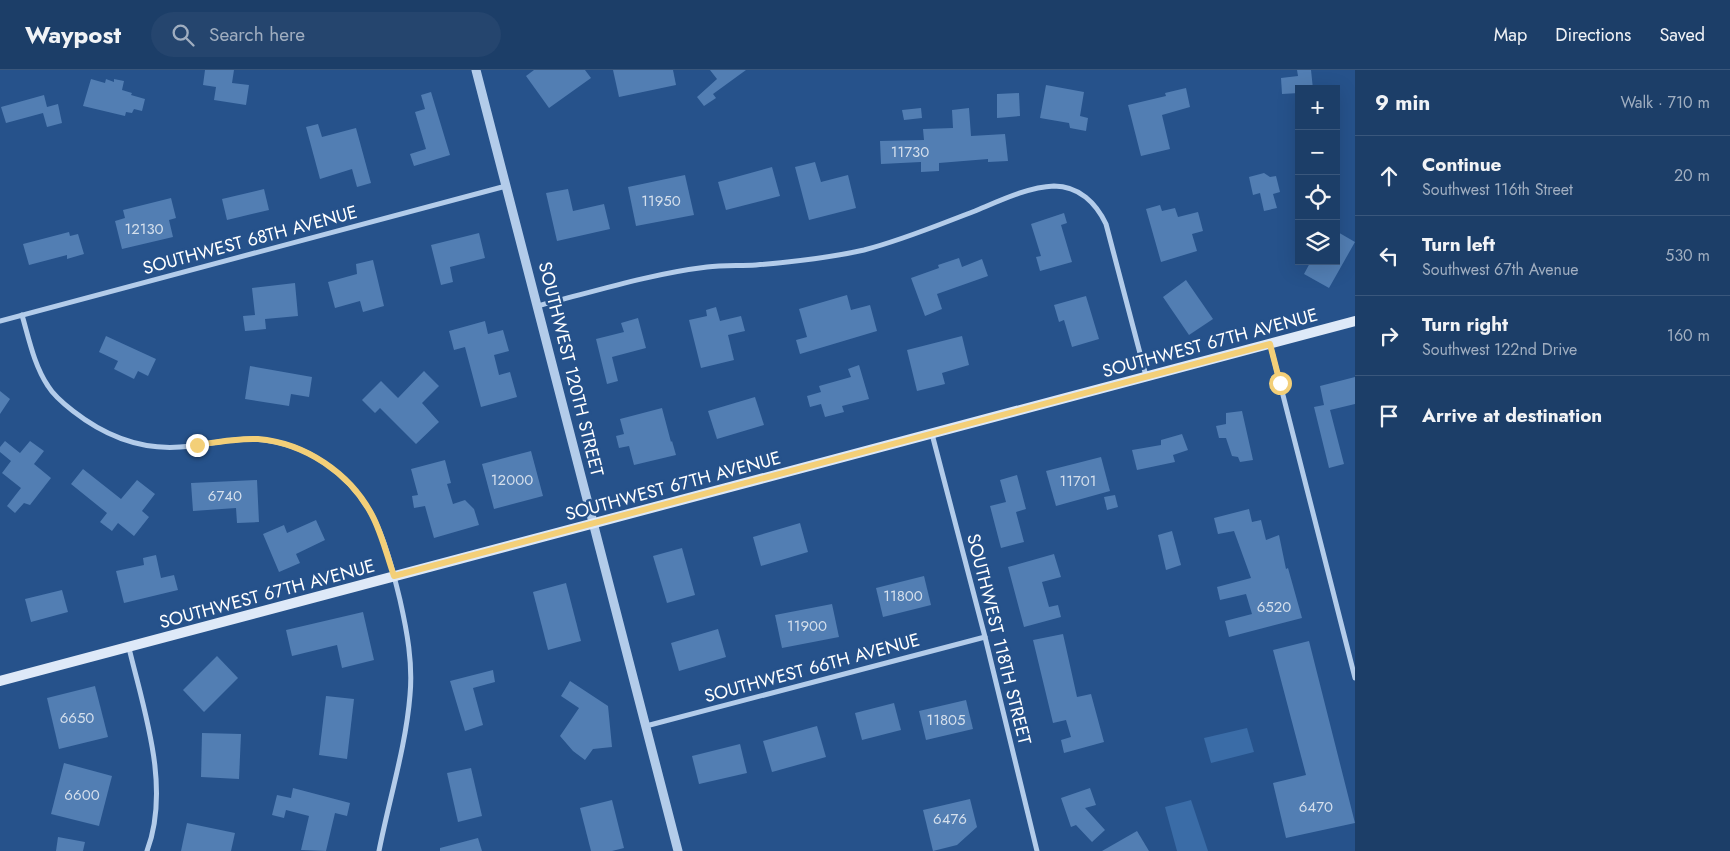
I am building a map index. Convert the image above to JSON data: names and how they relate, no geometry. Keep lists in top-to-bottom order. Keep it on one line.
{"streets":{"main road":["SOUTHWEST 67TH AVENUE"],"street":["SOUTHWEST 68TH AVENUE","SOUTHWEST 120TH STREET","SOUTHWEST 118TH STREET","SOUTHWEST 66TH AVENUE"]},"crossings":[["SOUTHWEST 68TH AVENUE","SOUTHWEST 120TH STREET"],["SOUTHWEST 67TH AVENUE","SOUTHWEST 120TH STREET"],["SOUTHWEST 67TH AVENUE","SOUTHWEST 118TH STREET"],["SOUTHWEST 120TH STREET","SOUTHWEST 66TH AVENUE"],["SOUTHWEST 118TH STREET","SOUTHWEST 66TH AVENUE"]],"house_numbers":["11730","11950","12130","12000","11701","6740","11800","6520","11900","6650","11805","6600","6470","6476"],"page":{"header":"Waypost","search":"Search here","nav":["Map","Directions","Saved"],"heading":["9 min","Walk · 710 m"],"map_buttons":["+","−"],"list":[["Continue","Southwest 116th Street","20 m"],["Turn left","Southwest 67th Avenue","530 m"],["Turn right","Southwest 122nd Drive","160 m"],"Arrive at destination"]}}
